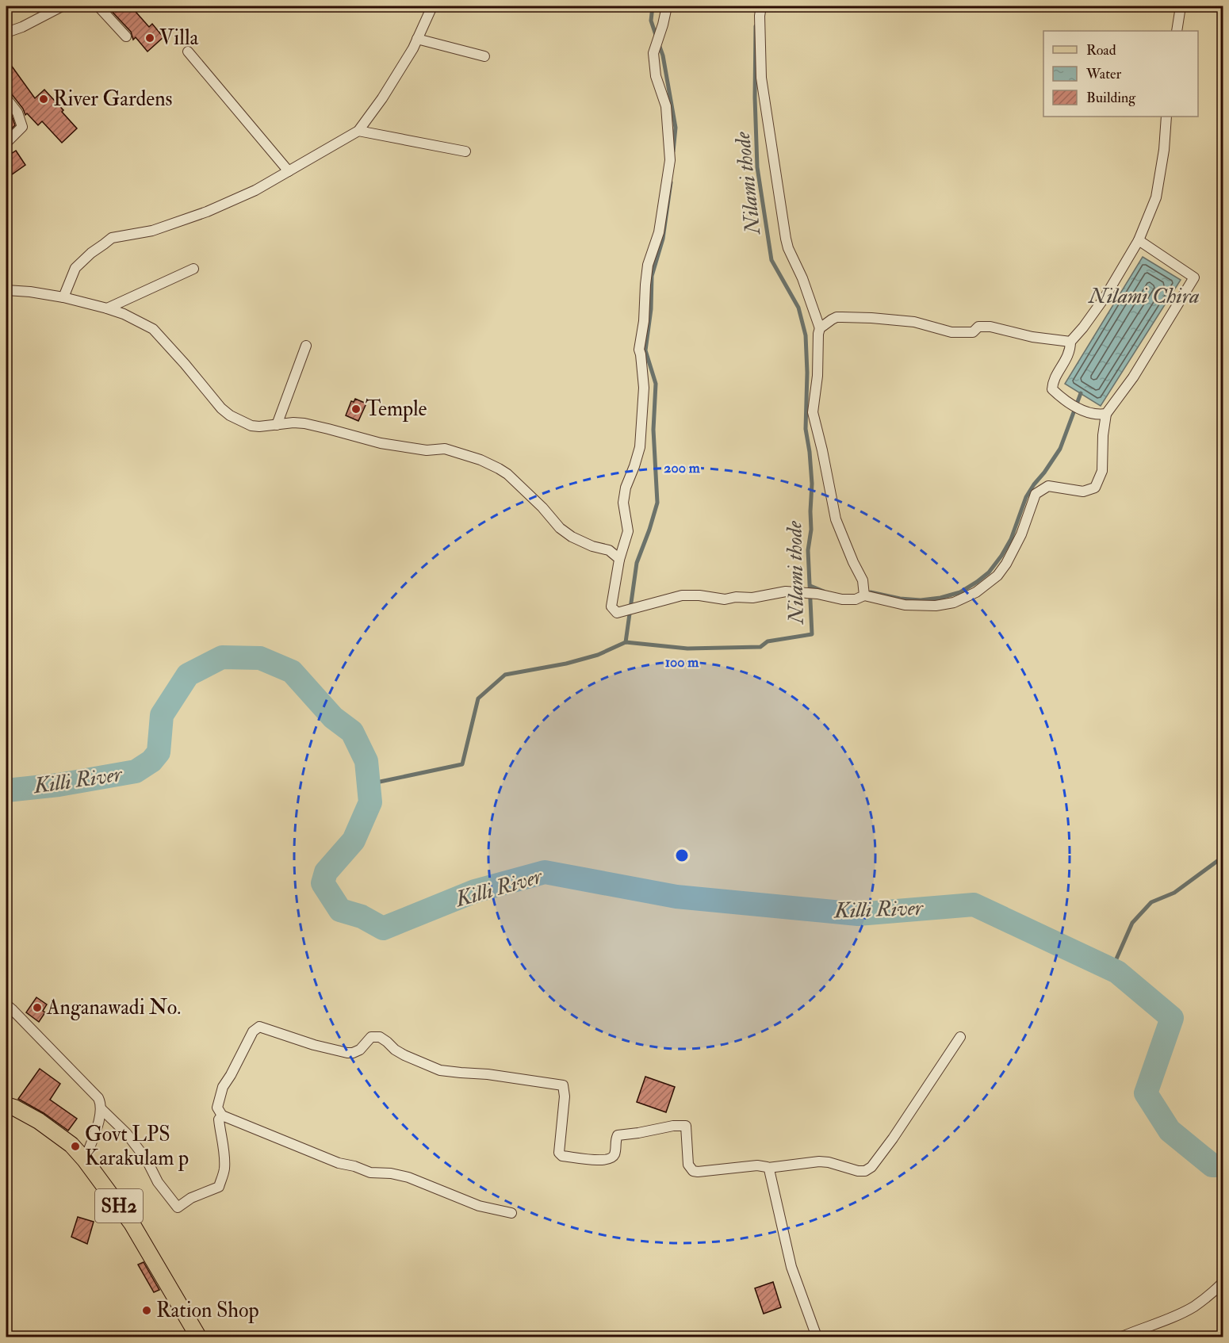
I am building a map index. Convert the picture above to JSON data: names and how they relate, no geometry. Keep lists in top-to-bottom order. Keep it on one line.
{"streets":{"main road":["SH2"]},"water":["Nilami thode","Nilami Chira","Killi River"],"places":["Villa","River Gardens","Temple","Anganawadi No.","Govt LPS Karakulam p","Ration Shop"],"legend":["Road","Water","Building"],"rings":["200 m","100 m"]}
